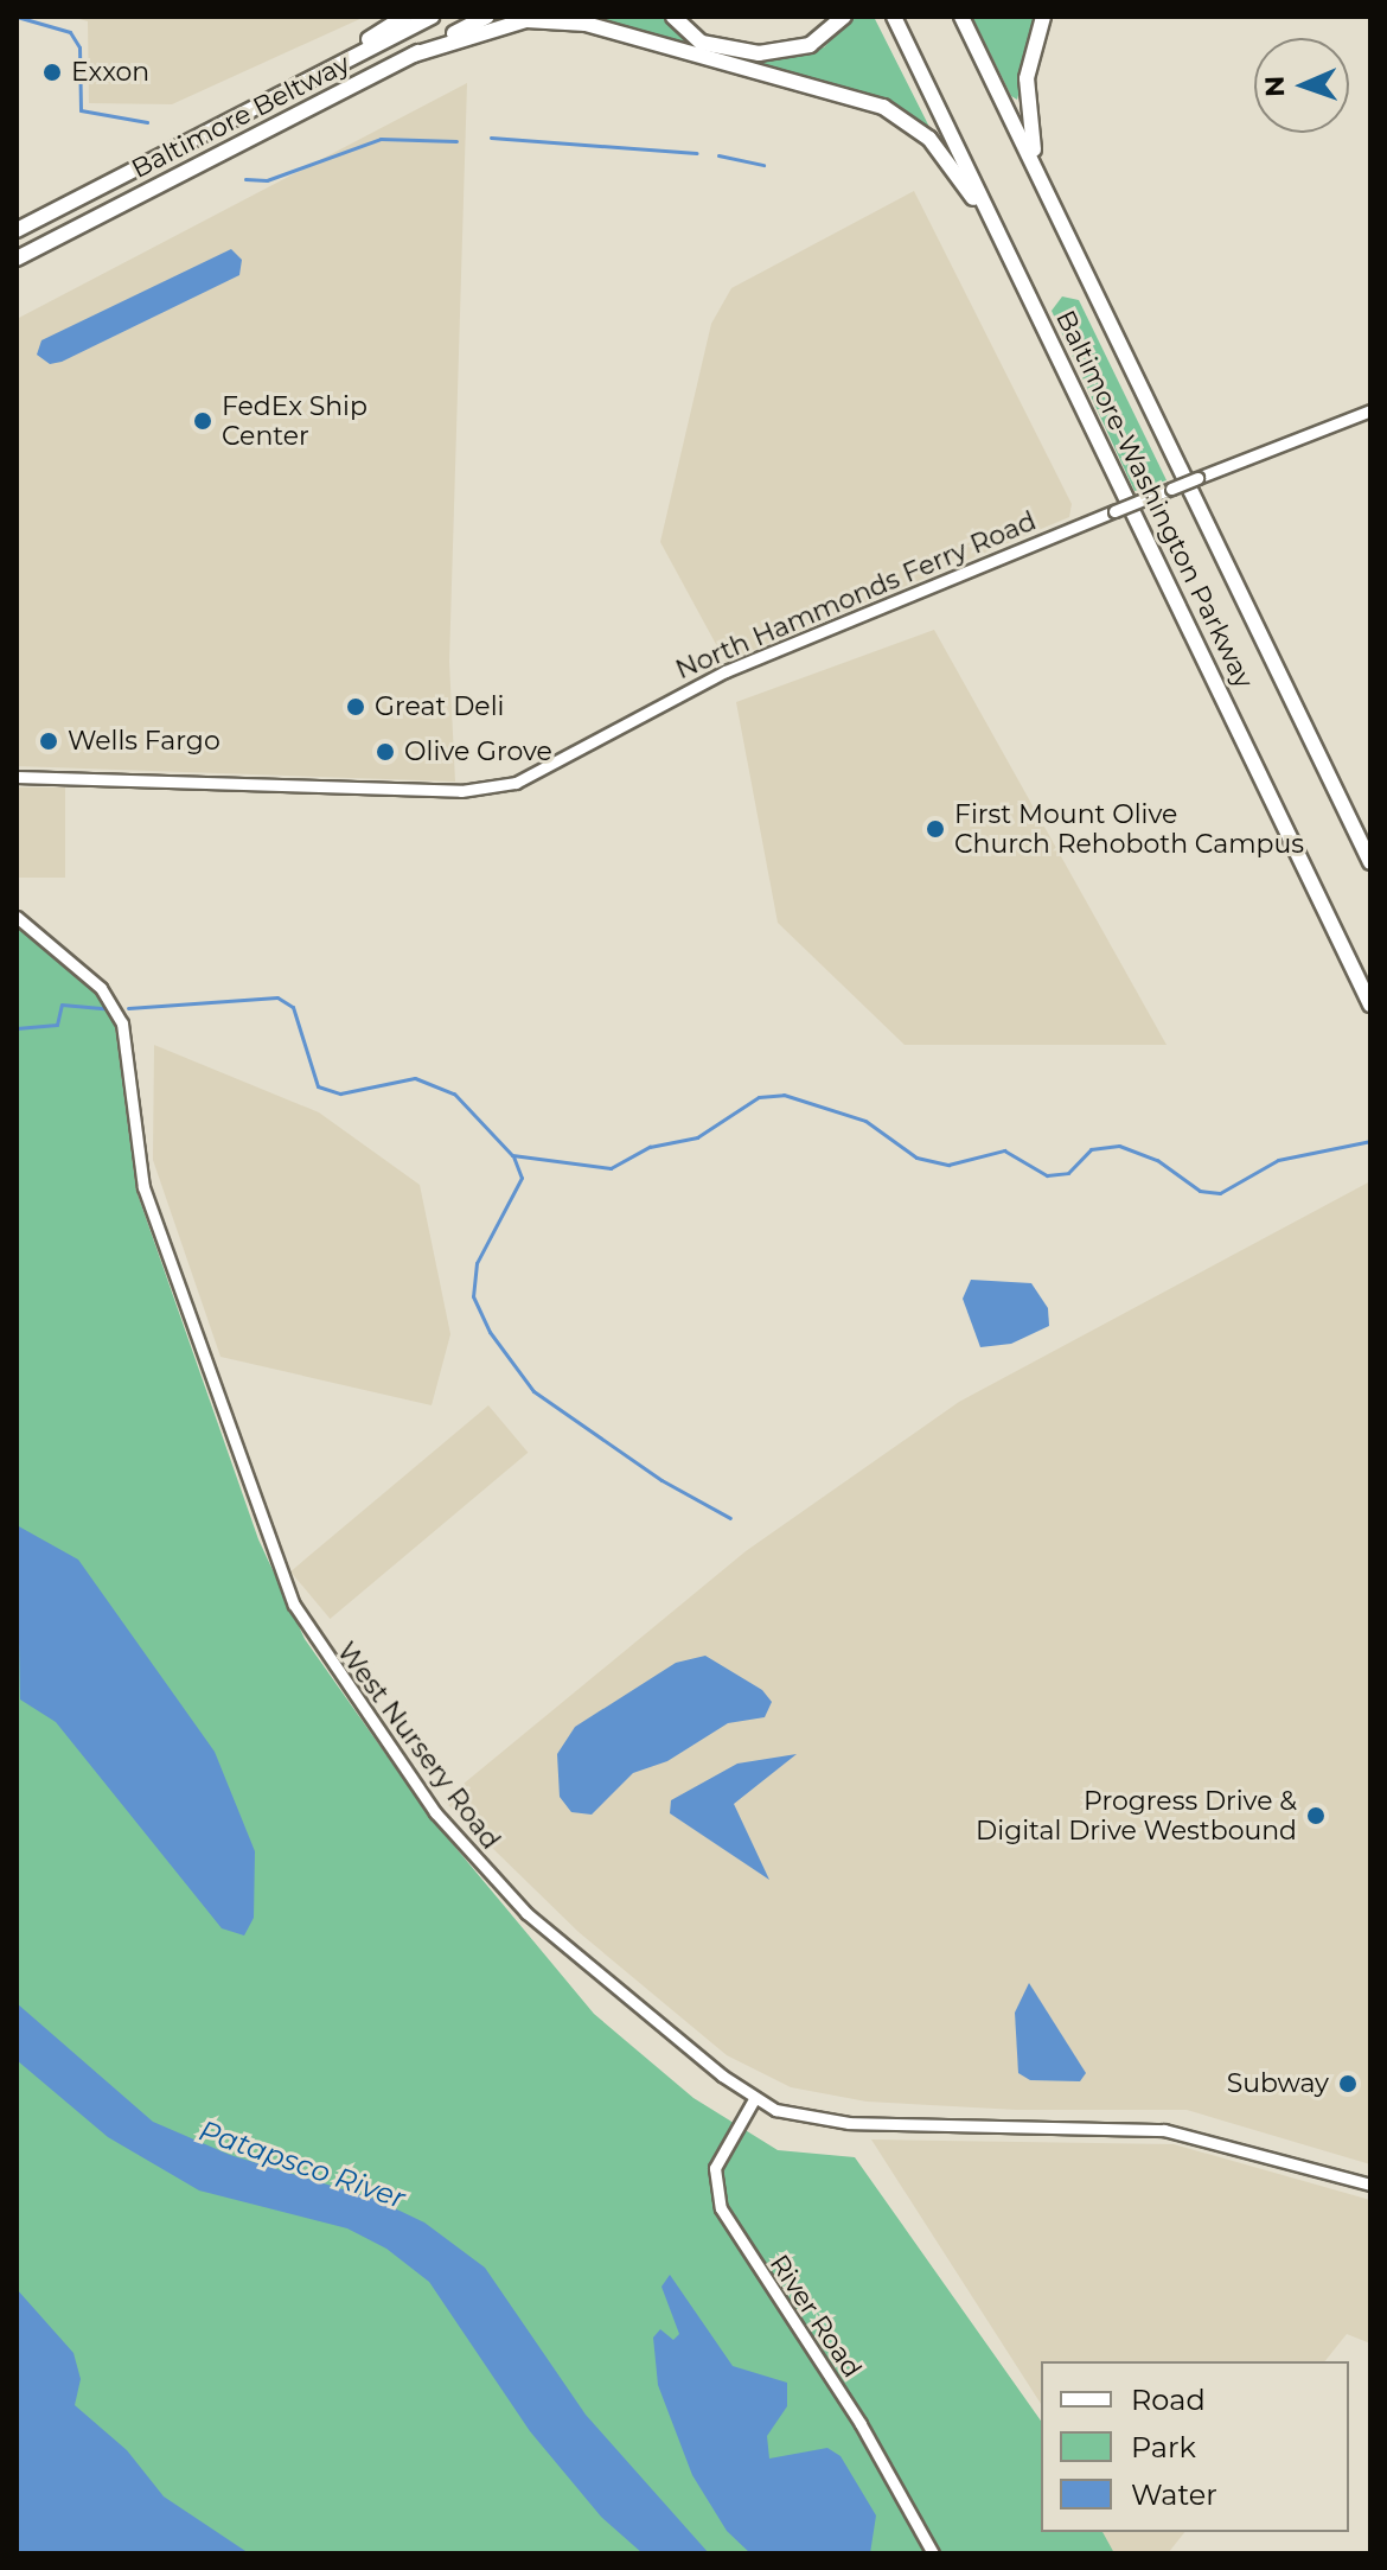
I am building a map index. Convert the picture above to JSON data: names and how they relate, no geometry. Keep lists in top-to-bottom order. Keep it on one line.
{"streets":{"highway":["Baltimore Beltway","Baltimore-Washington Parkway"],"main road":["North Hammonds Ferry Road","West Nursery Road","River Road"]},"crossings":[["West Nursery Road","River Road"]],"water":["Patapsco River"],"places":["Exxon","FedEx Ship Center","Great Deli","Wells Fargo","Olive Grove","First Mount Olive Church Rehoboth Campus","Progress Drive & Digital Drive Westbound","Subway"],"legend":["Road","Park","Water"],"north":"left"}
